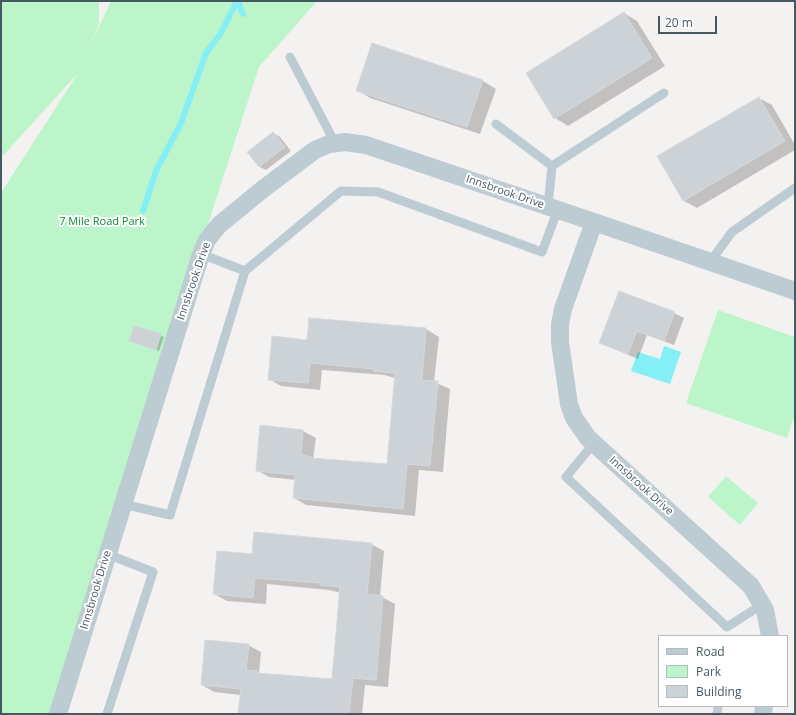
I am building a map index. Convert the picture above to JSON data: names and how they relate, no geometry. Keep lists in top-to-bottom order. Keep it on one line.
{"streets":{"street":["Innsbrook Drive"]},"parks":["7 Mile Road Park"],"legend":["Road","Park","Building"],"scale_bar":"20 m"}
